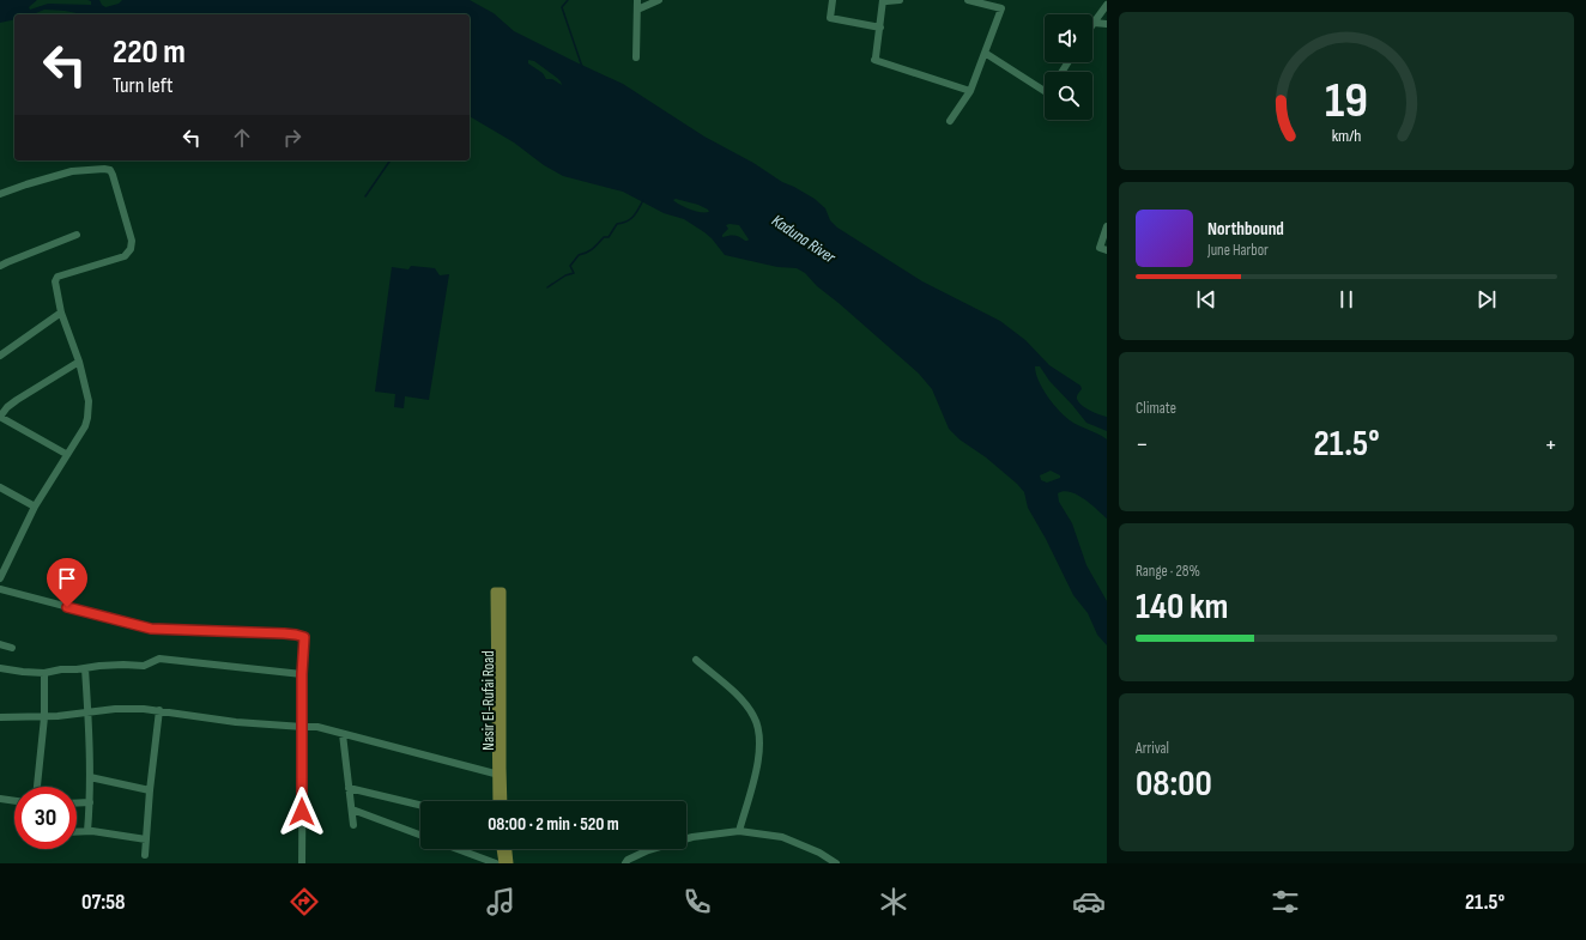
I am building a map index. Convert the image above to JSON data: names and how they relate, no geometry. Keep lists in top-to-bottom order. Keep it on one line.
{"streets":{"main road":["Nasir El-Rufai Road"]},"water":["Kaduna River"],"page":{"turn":["220 m","Turn left"],"song":["Northbound","June Harbor"],"tile":["Climate",["Range · 28%","140 km"],["Arrival","08:00"]],"heat":["−","21.5°","+"],"limit":"30","trip":"08:00 · 2 min · 520 m","tabs":["07:58","21.5°"],"gauge":["19","km/h"]}}
